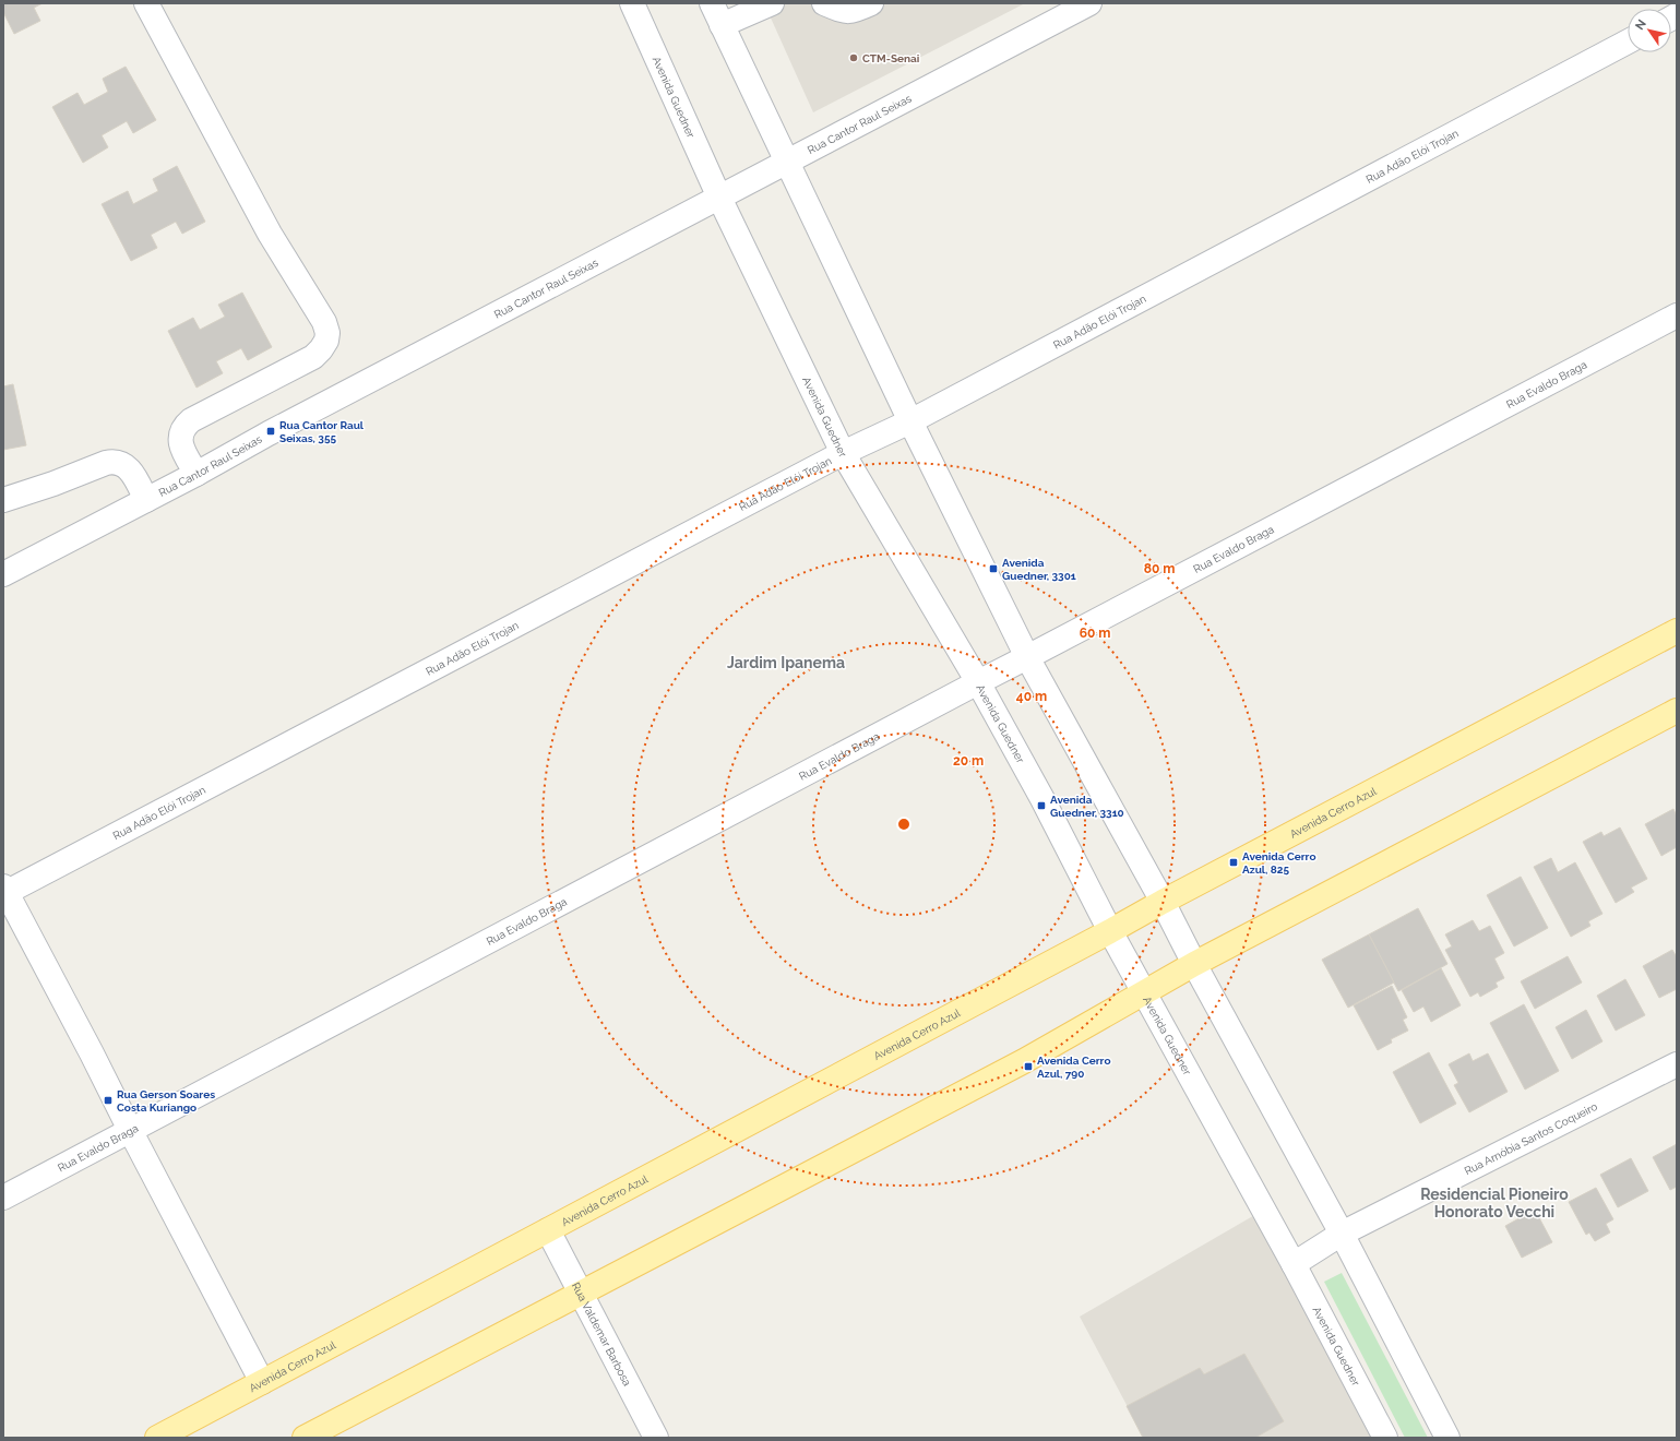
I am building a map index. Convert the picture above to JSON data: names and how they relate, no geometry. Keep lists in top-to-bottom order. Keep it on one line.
{"streets":{"main road":["Avenida Cerro Azul"],"street":["Avenida Guedner","Rua Cantor Raul Seixas","Rua Adão Elói Trojan","Rua Evaldo Braga","Rua Arnóbia Santos Coqueiro","Rua Valdemar Barbosa"]},"crossings":[["Avenida Guedner","Rua Cantor Raul Seixas"],["Avenida Guedner","Rua Adão Elói Trojan"],["Avenida Guedner","Rua Evaldo Braga"],["Avenida Guedner","Avenida Cerro Azul"],["Avenida Guedner","Rua Arnóbia Santos Coqueiro"],["Avenida Cerro Azul","Rua Valdemar Barbosa"]],"districts":["Jardim Ipanema","Residencial Pioneiro Honorato Vecchi"],"places":{"other":["CTM-Senai"],"transit":["Rua Cantor Raul Seixas, 355","Avenida Guedner, 3301","Avenida Guedner, 3310","Avenida Cerro Azul, 825","Avenida Cerro Azul, 790","Rua Gerson Soares Costa Kuriango"]},"north":"top left","rings":["80 m","60 m","40 m","20 m"]}
